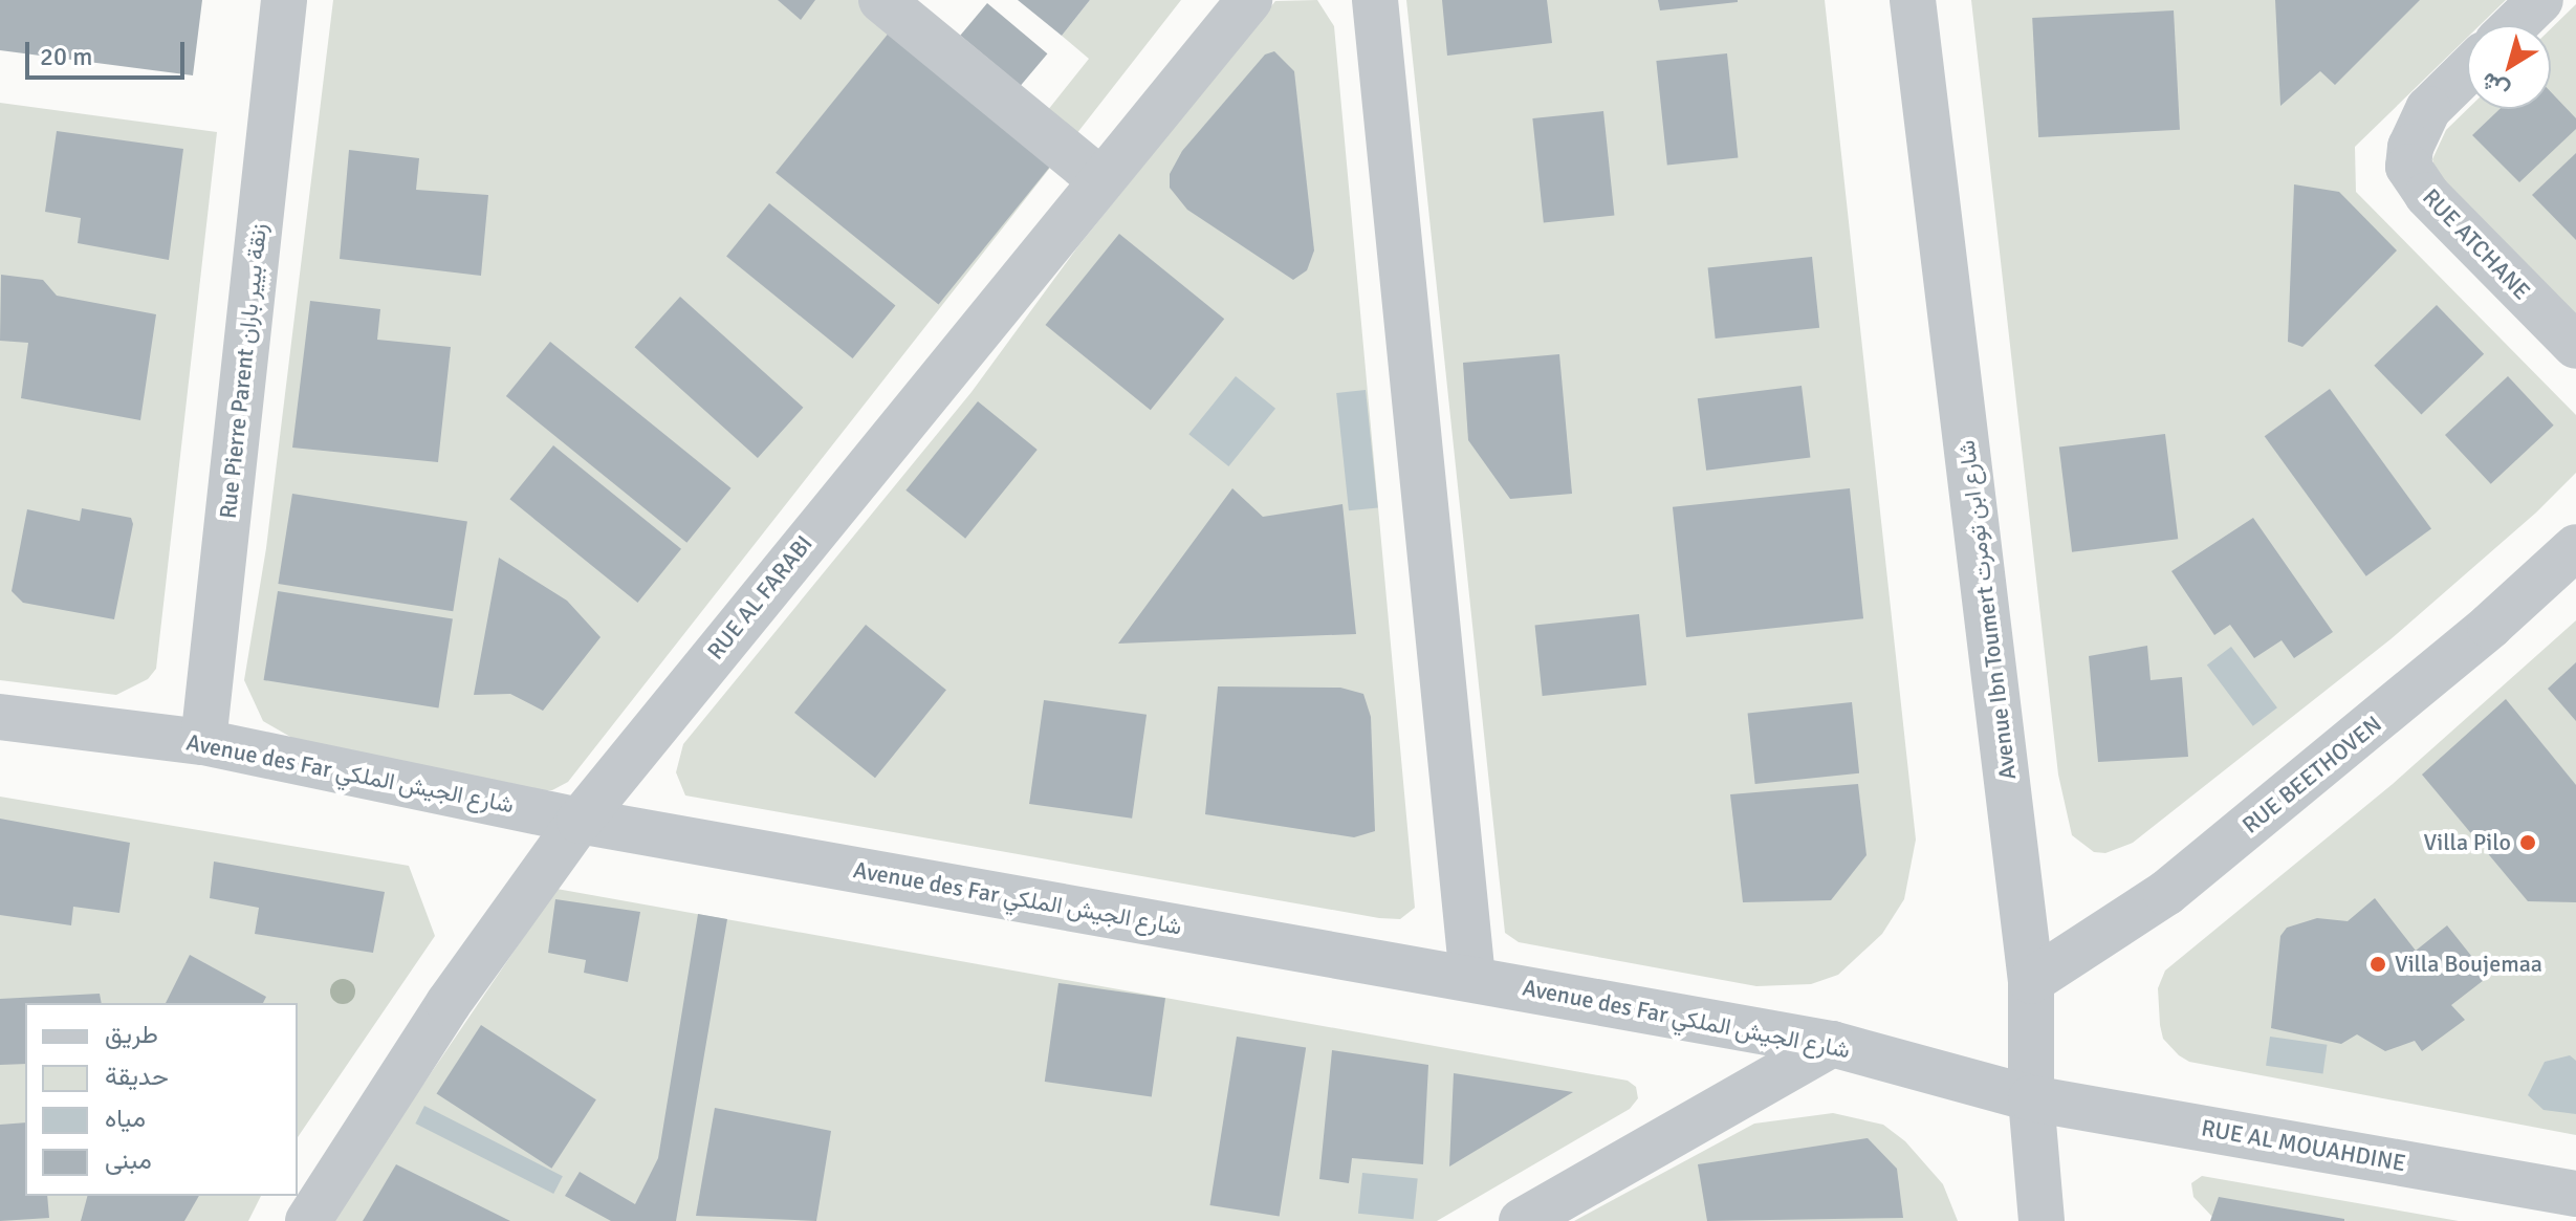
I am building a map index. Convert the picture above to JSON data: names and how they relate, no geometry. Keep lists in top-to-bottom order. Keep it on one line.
{"streets":{"street":["RUE ATCHANE","Rue Pierre Parent زنقة بيير باران","RUE AL FARABI","Avenue Ibn Toumert شارع ابن تومرت","Avenue des Far شارع الجيش الملكي","RUE BEETHOVEN","RUE AL MOUAHDINE"]},"crossings":[["Rue Pierre Parent زنقة بيير باران","Avenue des Far شارع الجيش الملكي"],["RUE AL FARABI","Avenue des Far شارع الجيش الملكي"],["Avenue Ibn Toumert شارع ابن تومرت","Avenue des Far شارع الجيش الملكي"],["Avenue Ibn Toumert شارع ابن تومرت","RUE BEETHOVEN"],["Avenue Ibn Toumert شارع ابن تومرت","RUE AL MOUAHDINE"],["Avenue des Far شارع الجيش الملكي","RUE AL MOUAHDINE"]],"places":["Villa Pilo","Villa Boujemaa"],"legend":["طريق","حديقة","مياه","مبنى"],"scale_bar":"20 m","north":"bottom left"}
